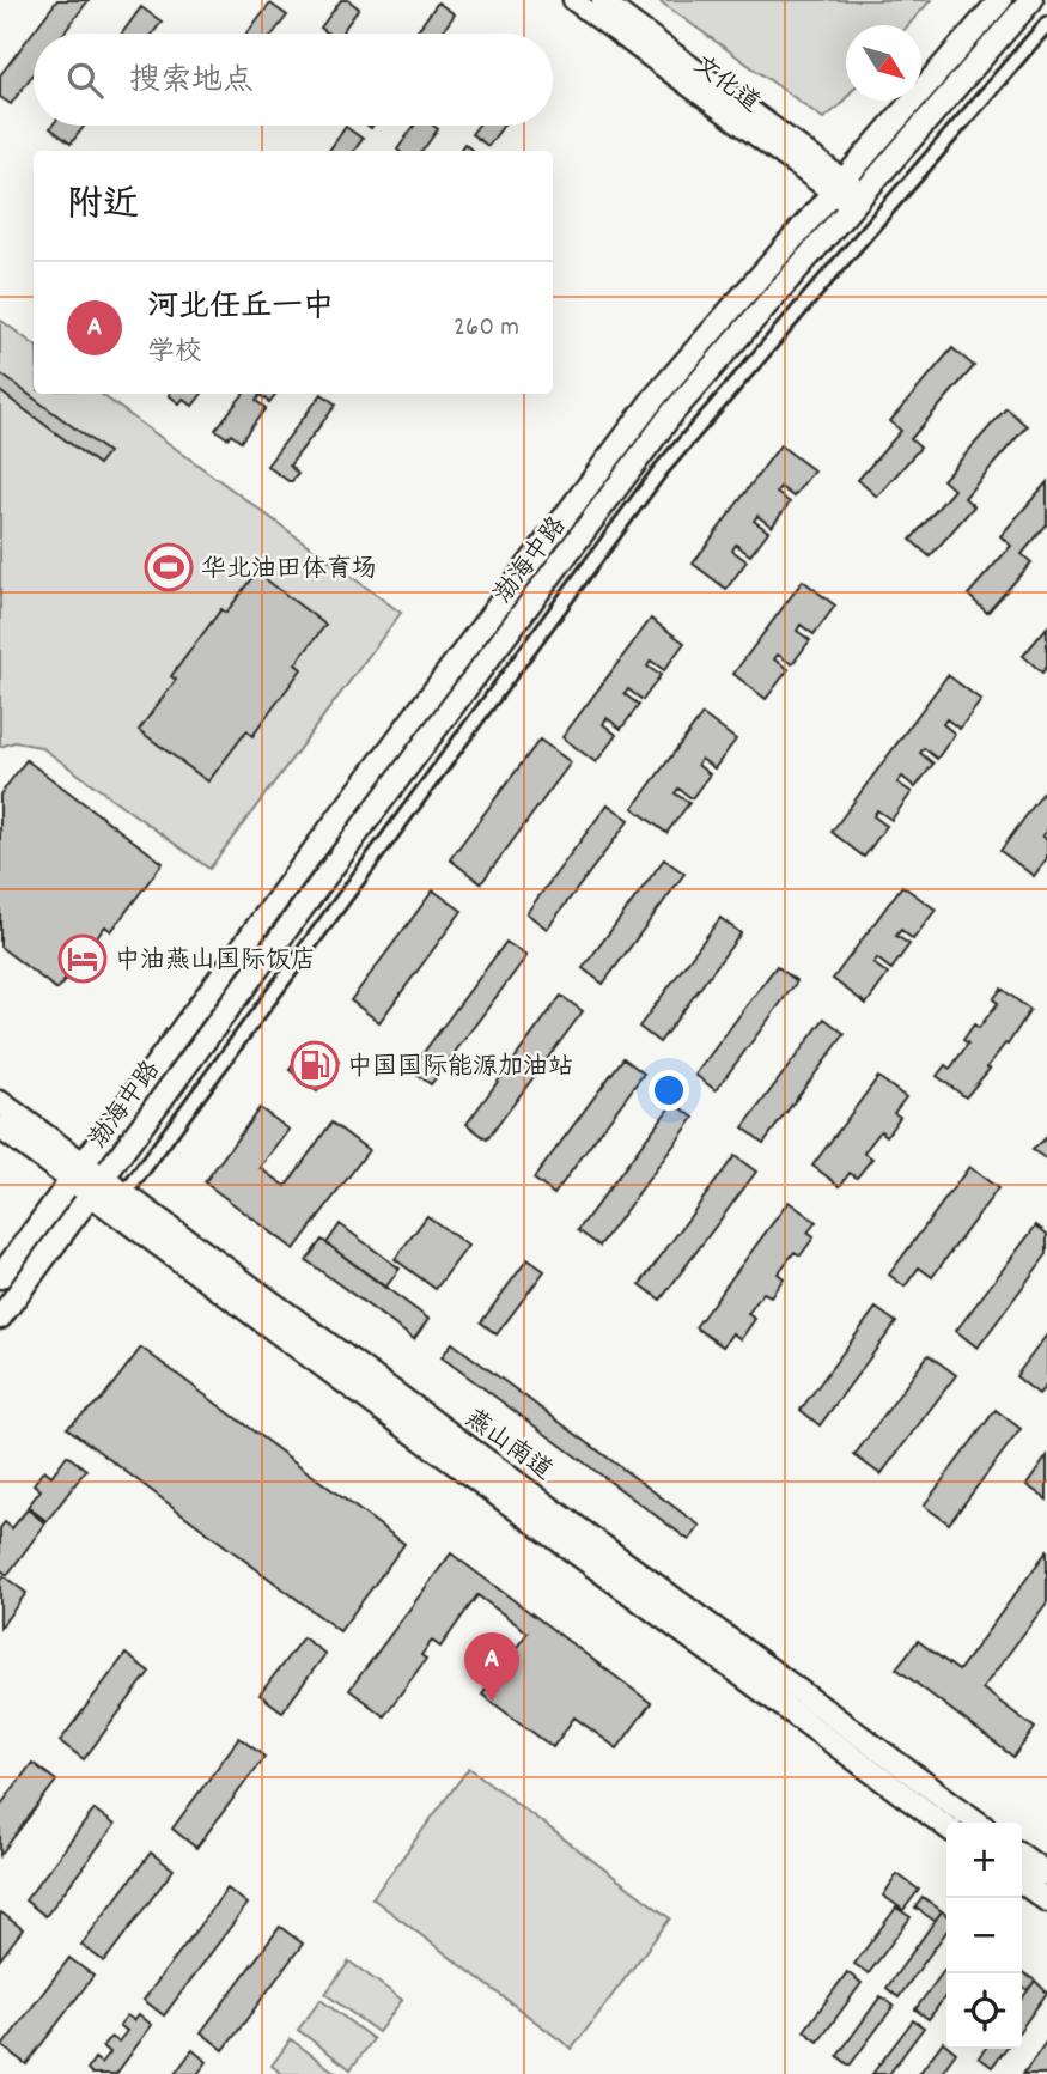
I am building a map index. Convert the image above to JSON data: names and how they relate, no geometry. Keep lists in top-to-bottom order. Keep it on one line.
{"streets":{"main road":["文化道","渤海中路","燕山南道"]},"crossings":[["文化道","渤海中路"],["渤海中路","燕山南道"]],"places":{"sports":["华北油田体育场"],"hotel":["中油燕山国际饭店"],"fuel station":["中国国际能源加油站"]},"north":"bottom right","page":{"search":"搜索地点","heading":"附近","list":[{"mark":"A","name":"河北任丘一中","note":"学校","value":"260 m"}],"pins":"A","map_buttons":["+","−"]}}
